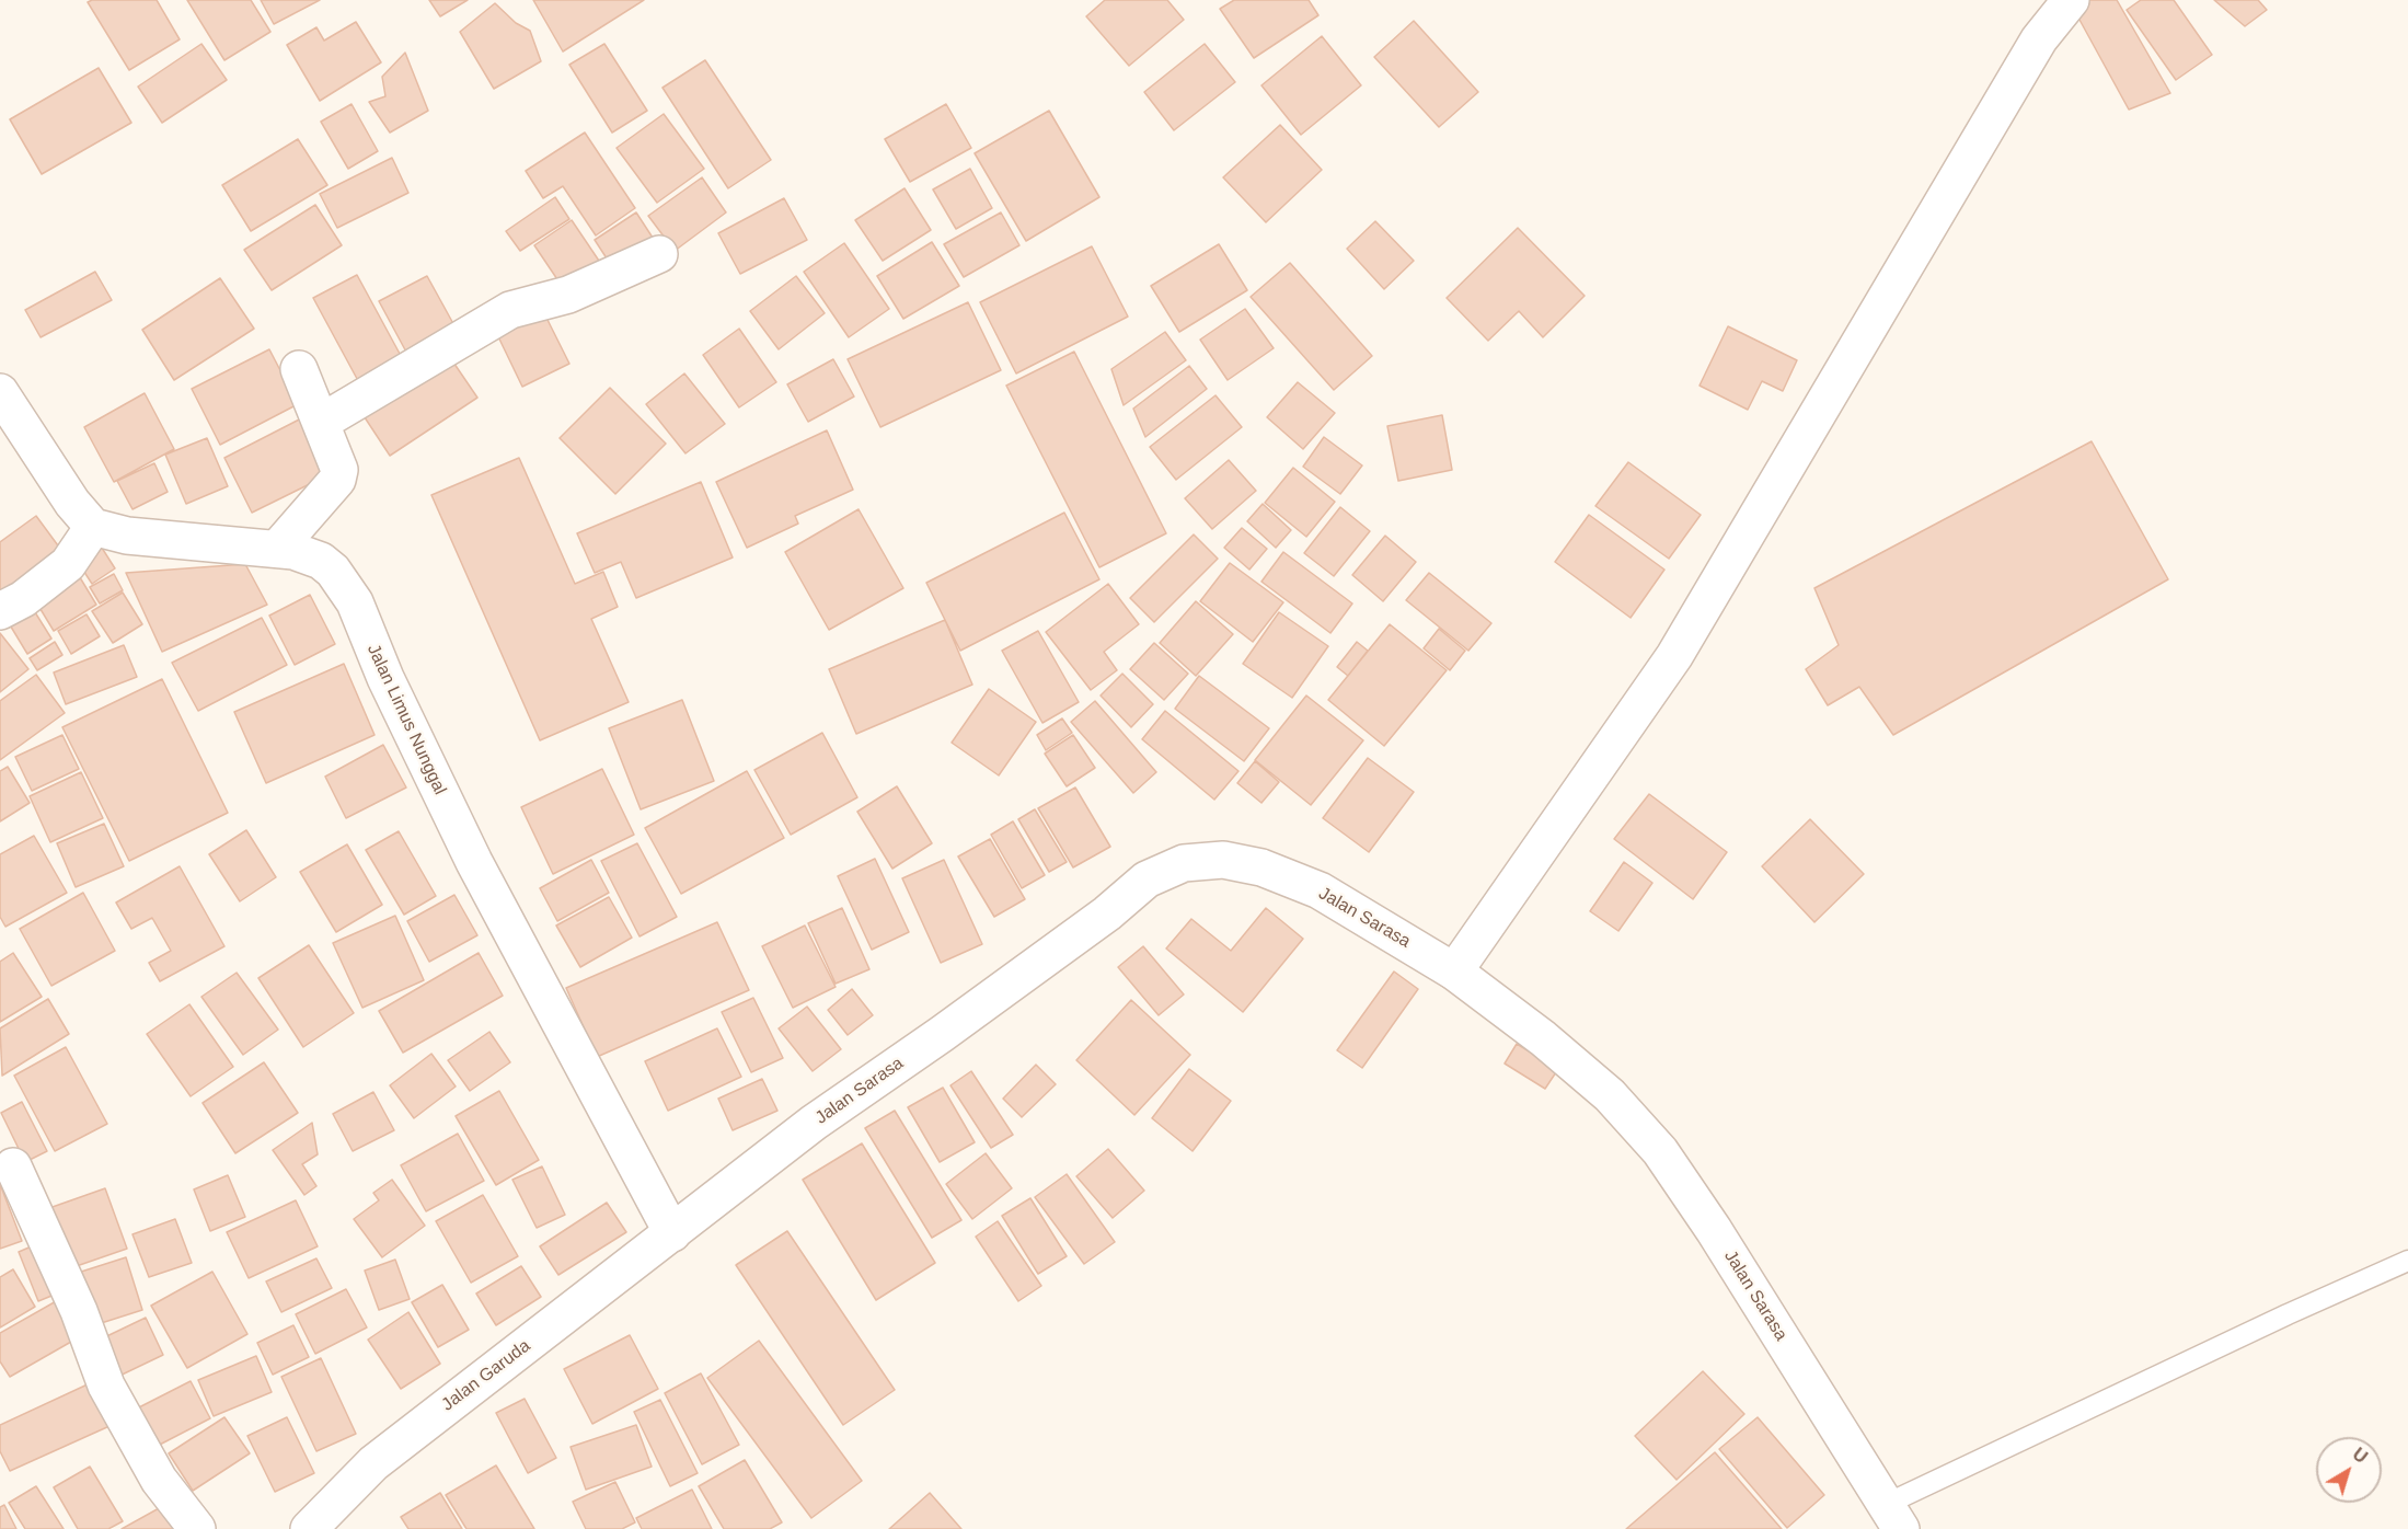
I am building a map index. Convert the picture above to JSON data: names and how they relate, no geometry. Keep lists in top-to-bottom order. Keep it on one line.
{"streets":{"street":["Jalan Limus Nunggal","Jalan Sarasa","Jalan Garuda"]},"crossings":[["Jalan Limus Nunggal","Jalan Sarasa"],["Jalan Limus Nunggal","Jalan Garuda"],["Jalan Sarasa","Jalan Garuda"]],"north":"top right"}
